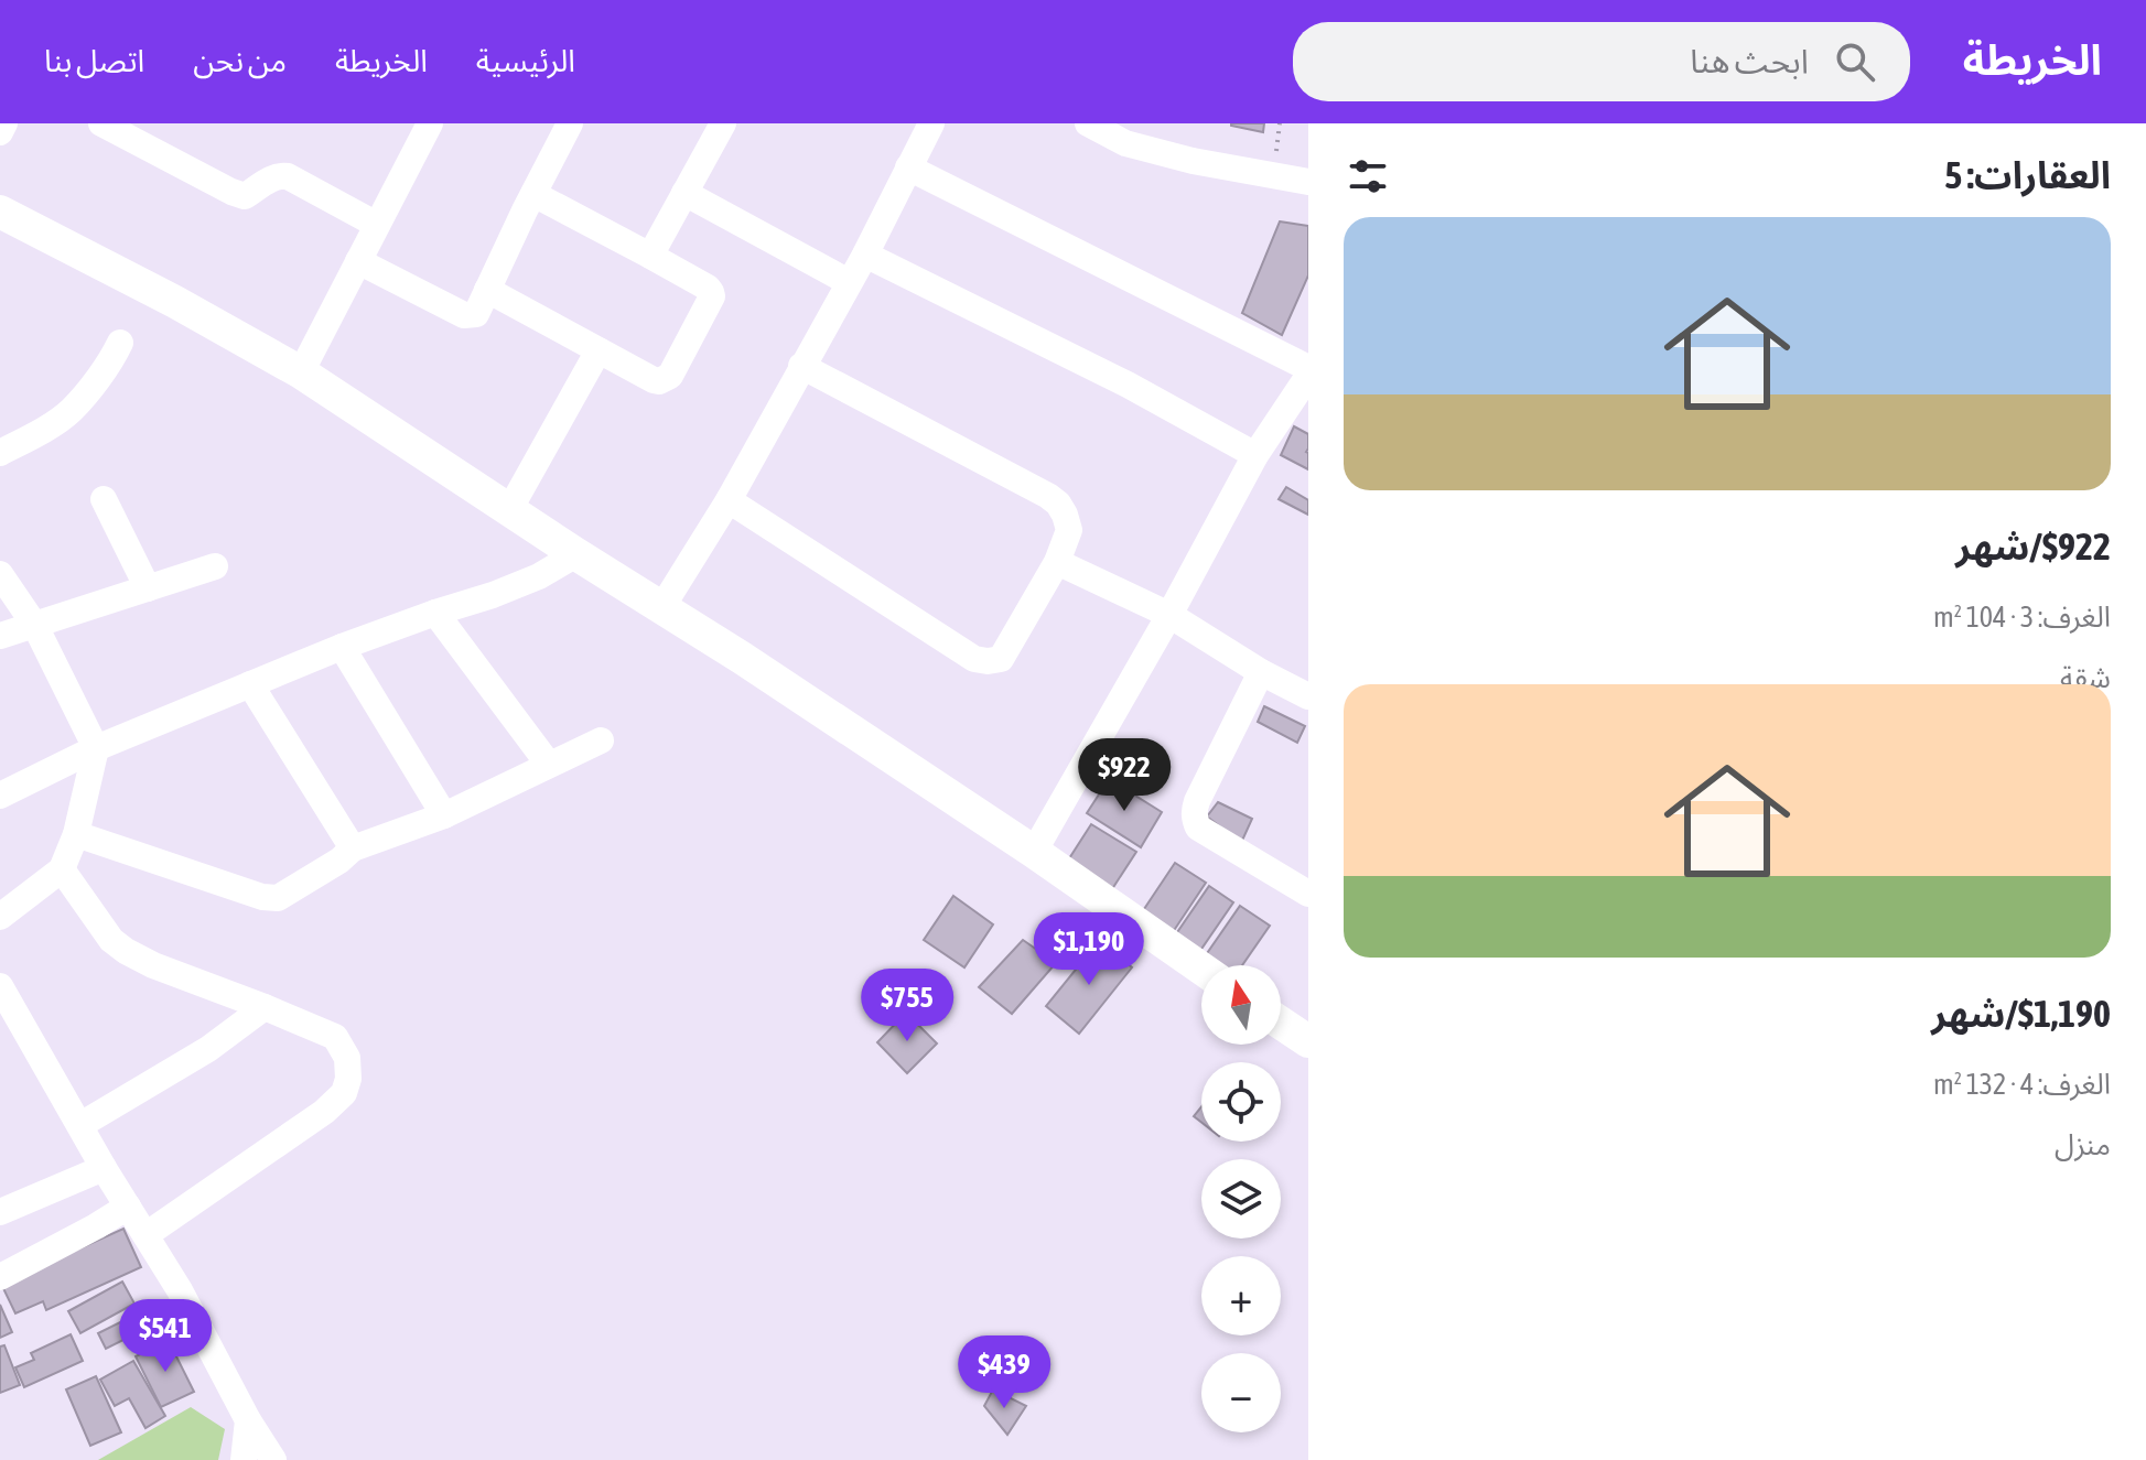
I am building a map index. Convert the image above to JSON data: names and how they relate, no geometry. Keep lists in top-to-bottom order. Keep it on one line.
{"north":"top","page":{"header":"الخريطة","search":"ابحث هنا","nav":["الرئيسية","الخريطة","من نحن","اتصل بنا"],"heading":"العقارات: 5","list":[{"name":"$922/شهر","note":"الغرف: 3 · 104 m² · شقة"},{"name":"$1,190/شهر","note":"الغرف: 4 · 132 m² · منزل"}],"price":["$922","$1,190","$755","$541","$439"],"map_buttons":["+","−"]}}
